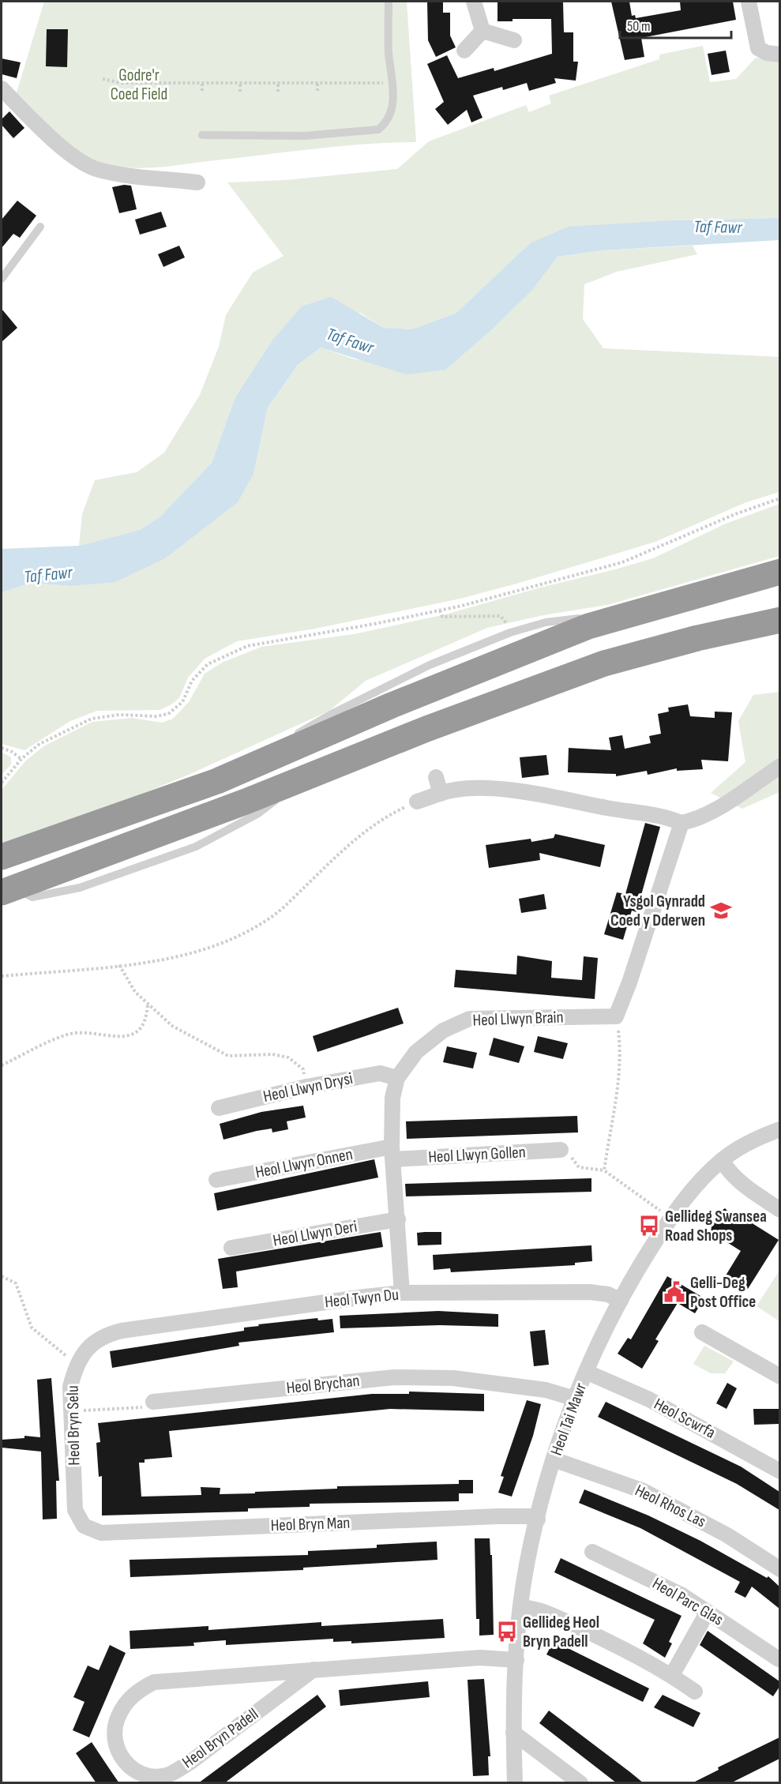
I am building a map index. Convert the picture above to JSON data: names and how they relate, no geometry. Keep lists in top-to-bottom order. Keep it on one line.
{"streets":{"street":["Heol Llwyn Brain","Heol Llwyn Drysi","Heol Llwyn Gollen","Heol Llwyn Onnen","Heol Llwyn Deri","Heol Twyn Du","Heol Brychan","Heol Scwrfa","Heol Tai Mawr","Heol Bryn Selu","Heol Rhos Las","Heol Bryn Man","Heol Parc Glas","Heol Bryn Padell"]},"crossings":[["Heol Llwyn Brain","Heol Llwyn Drysi"],["Heol Llwyn Brain","Heol Llwyn Gollen"],["Heol Llwyn Brain","Heol Llwyn Onnen"],["Heol Llwyn Brain","Heol Llwyn Deri"],["Heol Llwyn Brain","Heol Twyn Du"],["Heol Llwyn Gollen","Heol Llwyn Onnen"],["Heol Twyn Du","Heol Tai Mawr"],["Heol Twyn Du","Heol Bryn Selu"],["Heol Brychan","Heol Tai Mawr"],["Heol Scwrfa","Heol Tai Mawr"],["Heol Tai Mawr","Heol Rhos Las"],["Heol Tai Mawr","Heol Bryn Man"],["Heol Tai Mawr","Heol Bryn Padell"],["Heol Bryn Selu","Heol Bryn Man"]],"water":["Taf Fawr"],"parks":["Godre'r Coed Field"],"places":{"school or university":["Ysgol Gynradd Coed y Dderwen"],"bus stop":["Gellideg Swansea Road Shops","Gellideg Heol Bryn Padell"],"public building":["Gelli-Deg Post Office"]},"scale_bar":"50 m"}
